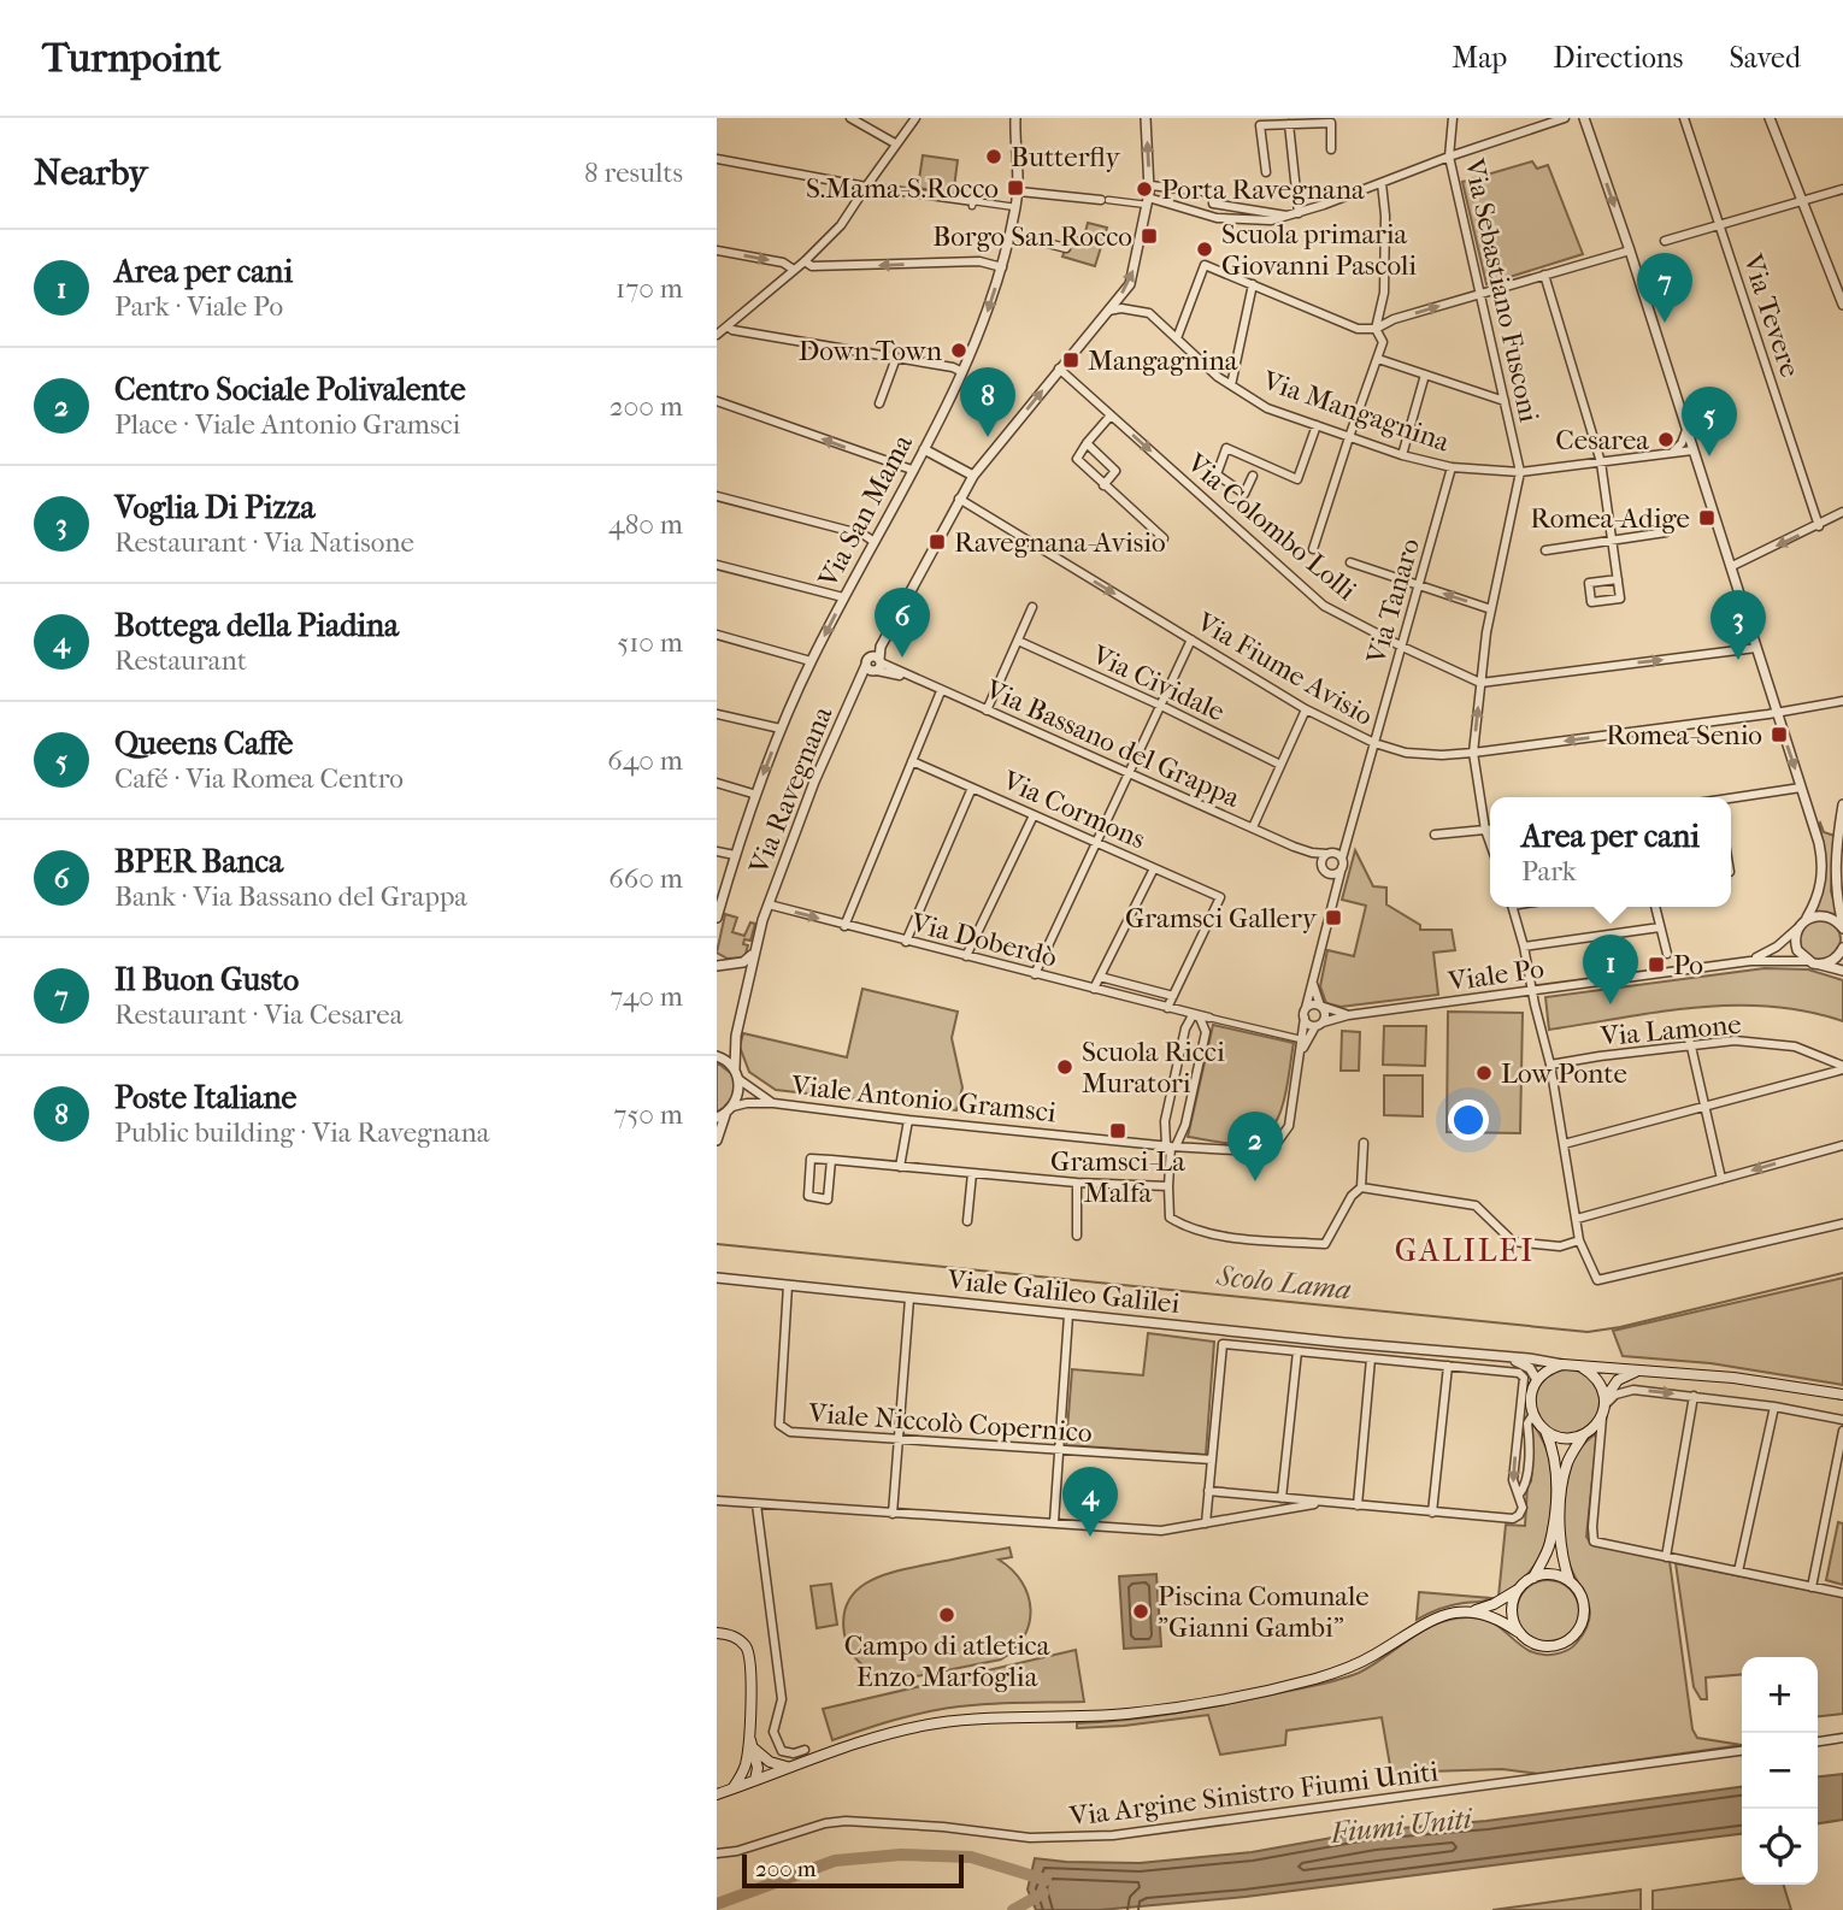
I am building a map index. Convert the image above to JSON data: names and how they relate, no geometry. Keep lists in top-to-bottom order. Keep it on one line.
{"streets":{"street":["Via Sebastiano Fusconi","Via Tevere","Via Mangagnina","Via San Mama","Via Colombo Lolli","Via Tanaro","Via Fiume Avisio","Via Cividale","Via Bassano del Grappa","Via Ravegnana","Via Cormons","Via Doberdò","Viale Po","Via Lamone","Viale Antonio Gramsci","Viale Galileo Galilei","Viale Niccolò Copernico","Via Argine Sinistro Fiumi Uniti"]},"crossings":[["Via Sebastiano Fusconi","Via Mangagnina"],["Via Mangagnina","Via Tanaro"],["Via Mangagnina","Via Ravegnana"],["Via Colombo Lolli","Via Tanaro"],["Via Colombo Lolli","Via Ravegnana"],["Via Tanaro","Via Fiume Avisio"],["Via Tanaro","Via Bassano del Grappa"],["Via Fiume Avisio","Via Ravegnana"],["Via Bassano del Grappa","Via Ravegnana"],["Via Ravegnana","Via Doberdò"],["Viale Po","Viale Antonio Gramsci"],["Viale Galileo Galilei","Viale Niccolò Copernico"]],"districts":["GALILEI"],"water":["Scolo Lama","Fiumi Uniti"],"places":{"other":["Butterfly","Porta Ravegnana","Scuola primaria Giovanni Pascoli","Down Town","Cesarea","Scuola Ricci Muratori","Low Ponte","Piscina Comunale \"Gianni Gambi\"","Campo di atletica Enzo Marfoglia"],"transit":["S.Mama-S.Rocco","Borgo San Rocco","Mangagnina","Romea-Adige","Ravegnana-Avisio","Romea-Senio","Gramsci Gallery","Po","Gramsci-La Malfa"]},"scale_bar":"200 m","page":{"header":"Turnpoint","nav":["Map","Directions","Saved"],"heading":["Nearby","8 results"],"list":[{"mark":"1","name":"Area per cani","note":"Park · Viale Po","value":"170 m"},{"mark":"2","name":"Centro Sociale Polivalente","note":"Place · Viale Antonio Gramsci","value":"200 m"},{"mark":"3","name":"Voglia Di Pizza","note":"Restaurant · Via Natisone","value":"480 m"},{"mark":"4","name":"Bottega della Piadina","note":"Restaurant","value":"510 m"},{"mark":"5","name":"Queens Caffè","note":"Café · Via Romea Centro","value":"640 m"},{"mark":"6","name":"BPER Banca","note":"Bank · Via Bassano del Grappa","value":"660 m"},{"mark":"7","name":"Il Buon Gusto","note":"Restaurant · Via Cesarea","value":"740 m"},{"mark":"8","name":"Poste Italiane","note":"Public building · Via Ravegnana","value":"750 m"}],"pins":["7","8","5","6","3","1","2","4"],"popup":["Area per cani","Park"],"map_buttons":["+","−"],"scale":"200 m"}}
